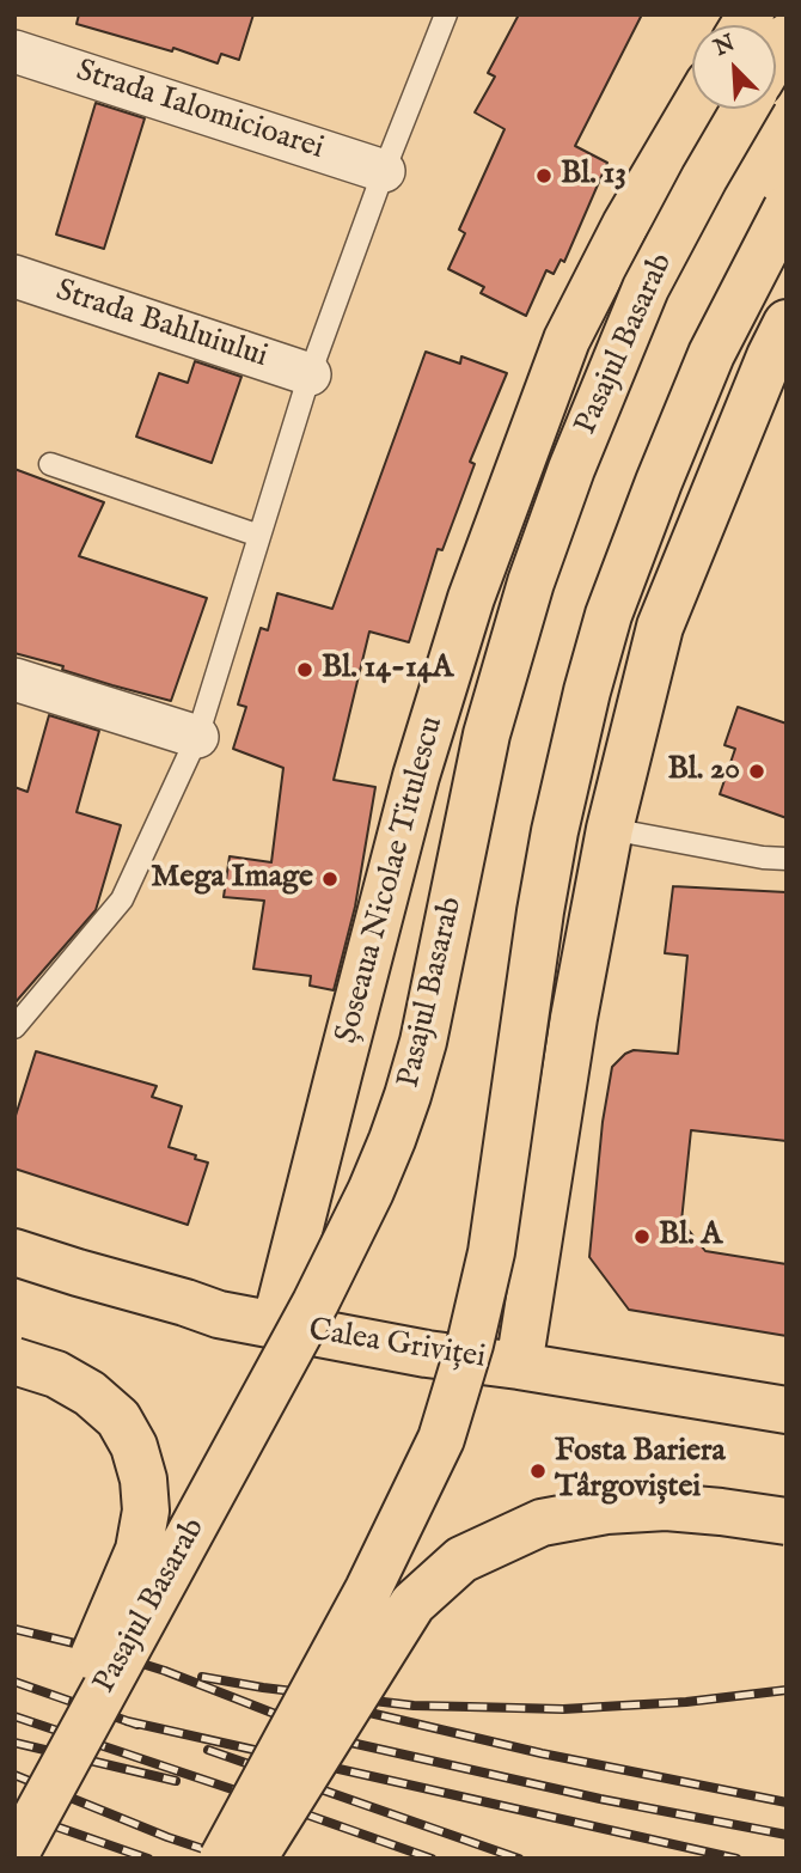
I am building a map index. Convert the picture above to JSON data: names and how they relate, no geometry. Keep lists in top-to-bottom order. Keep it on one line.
{"streets":{"main road":["Pasajul Basarab","Șoseaua Nicolae Titulescu","Calea Griviței"],"street":["Strada Ialomicioarei","Strada Bahluiului"]},"crossings":[["Șoseaua Nicolae Titulescu","Calea Griviței"]],"places":["Bl. 13","Bl. 14-14A","Bl. 20","Mega Image","Bl. A","Fosta Bariera Târgoviștei"],"north":"top left"}
